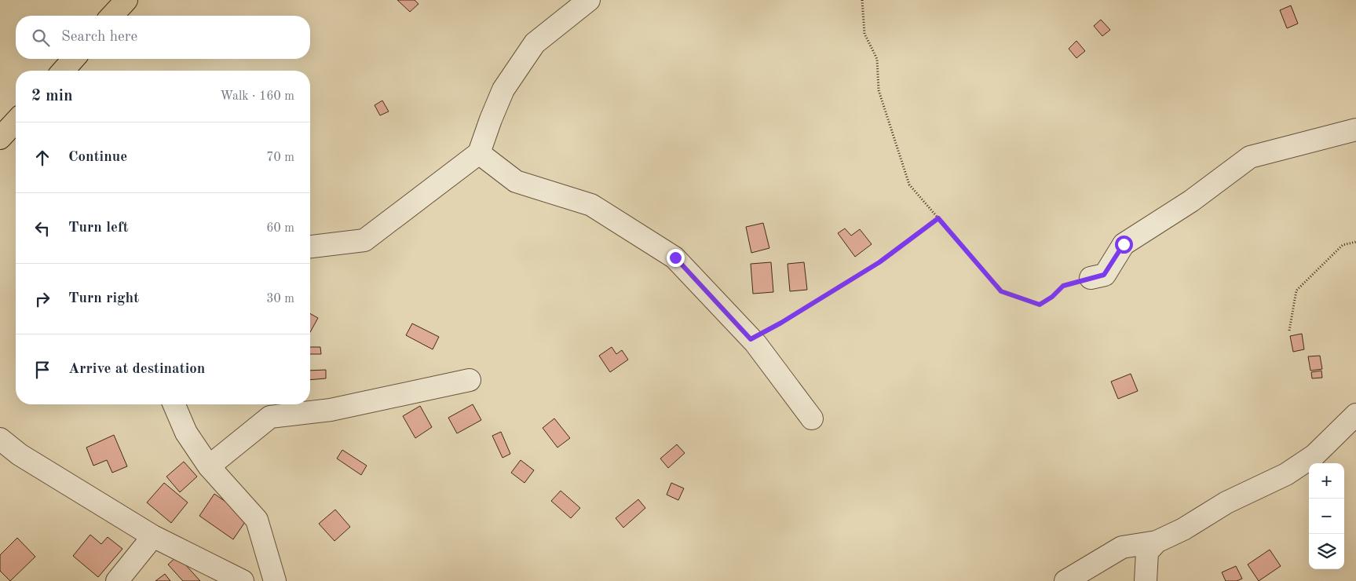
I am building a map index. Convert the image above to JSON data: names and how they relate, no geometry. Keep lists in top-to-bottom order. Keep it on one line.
{"page":{"search":"Search here","heading":["2 min","Walk · 160 m"],"list":[["Continue","70 m"],["Turn left","60 m"],["Turn right","30 m"],"Arrive at destination"],"map_buttons":["+","−"]}}
